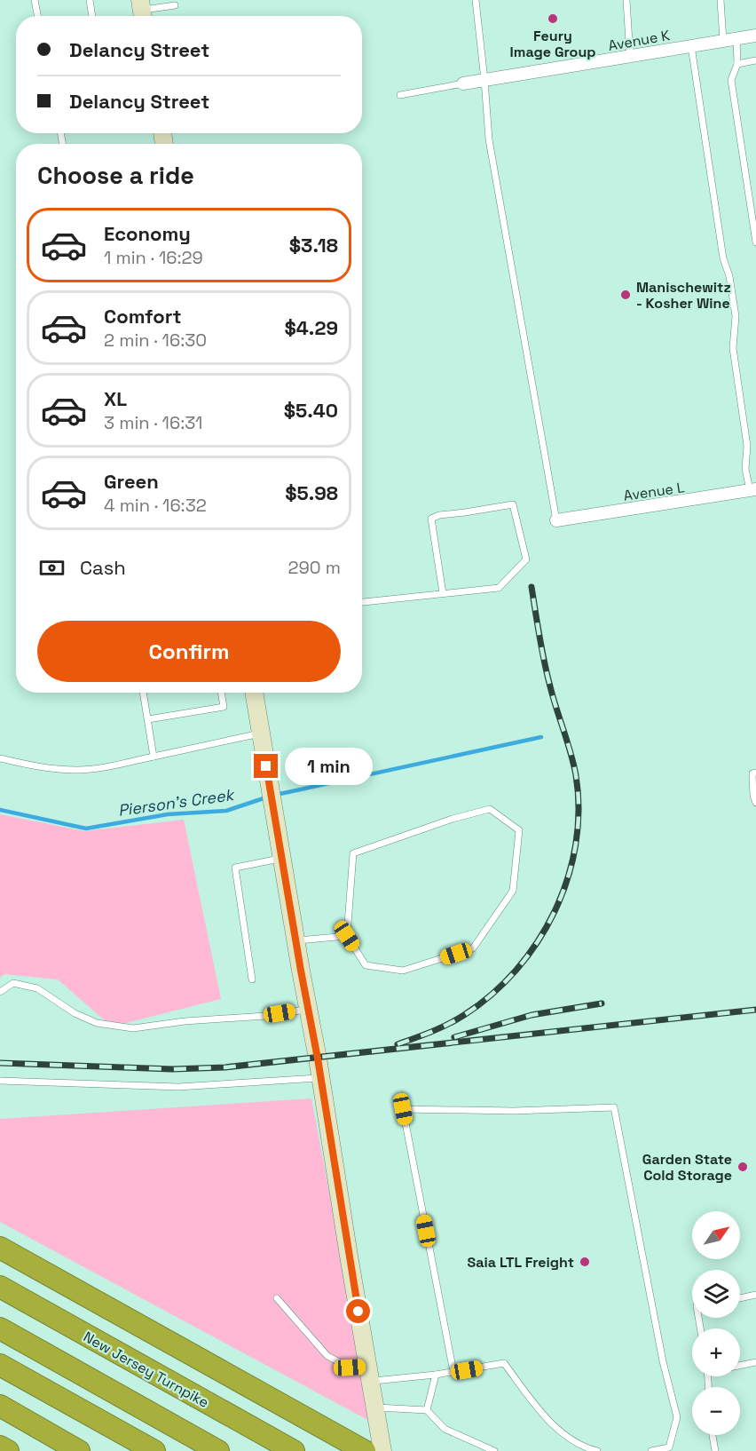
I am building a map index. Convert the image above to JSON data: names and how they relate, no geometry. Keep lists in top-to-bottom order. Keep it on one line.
{"streets":{"highway":["New Jersey Turnpike"],"street":["Avenue K","Avenue L"]},"water":["Pierson's Creek"],"places":["Feury Image Group","Manischewitz - Kosher Wine","Garden State Cold Storage","Saia LTL Freight"],"north":"top right","page":{"banner":["Delancy Street","Delancy Street"],"heading":"Choose a ride","list":[{"name":"Economy","note":"1 min · 16:29","value":"$3.18"},{"name":"Comfort","note":"2 min · 16:30","value":"$4.29"},{"name":"XL","note":"3 min · 16:31","value":"$5.40"},{"name":"Green","note":"4 min · 16:32","value":"$5.98"}],"pay":["Cash","290 m"],"buttons":"Confirm","bubble":"1 min","map_buttons":["+","−"]}}
